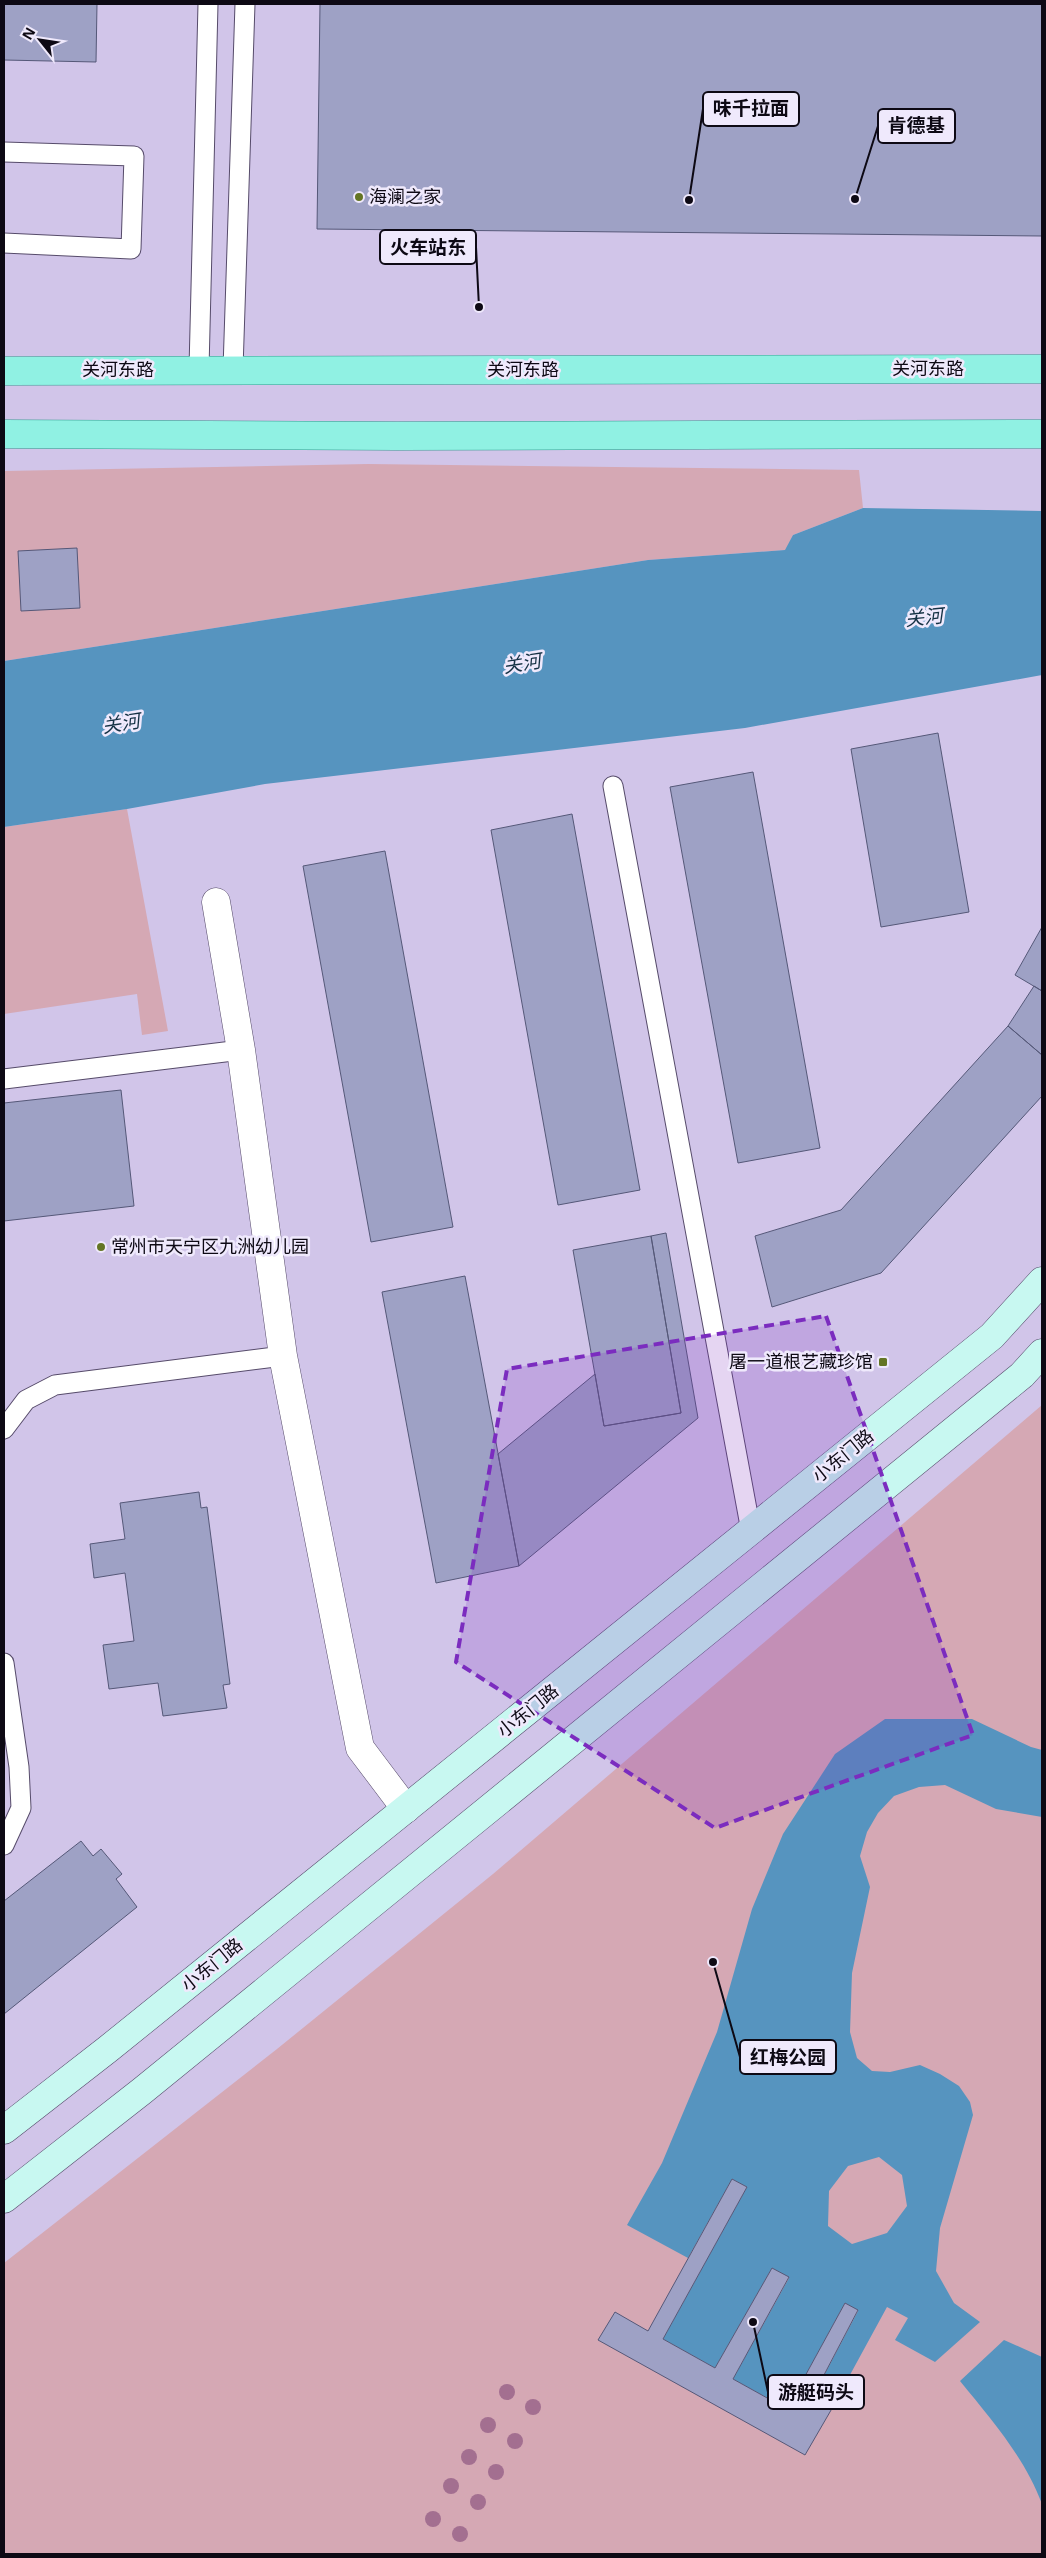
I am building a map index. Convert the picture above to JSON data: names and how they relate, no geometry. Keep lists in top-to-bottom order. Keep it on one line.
{"streets":{"main road":["关河东路","小东门路"]},"water":["关河"],"places":{"other":["海澜之家","肯德基","味千拉面","火车站东","常州市天宁区九洲幼儿园","红梅公园","游艇码头"],"transit":["屠一道根艺藏珍馆"]},"north":"top left"}
